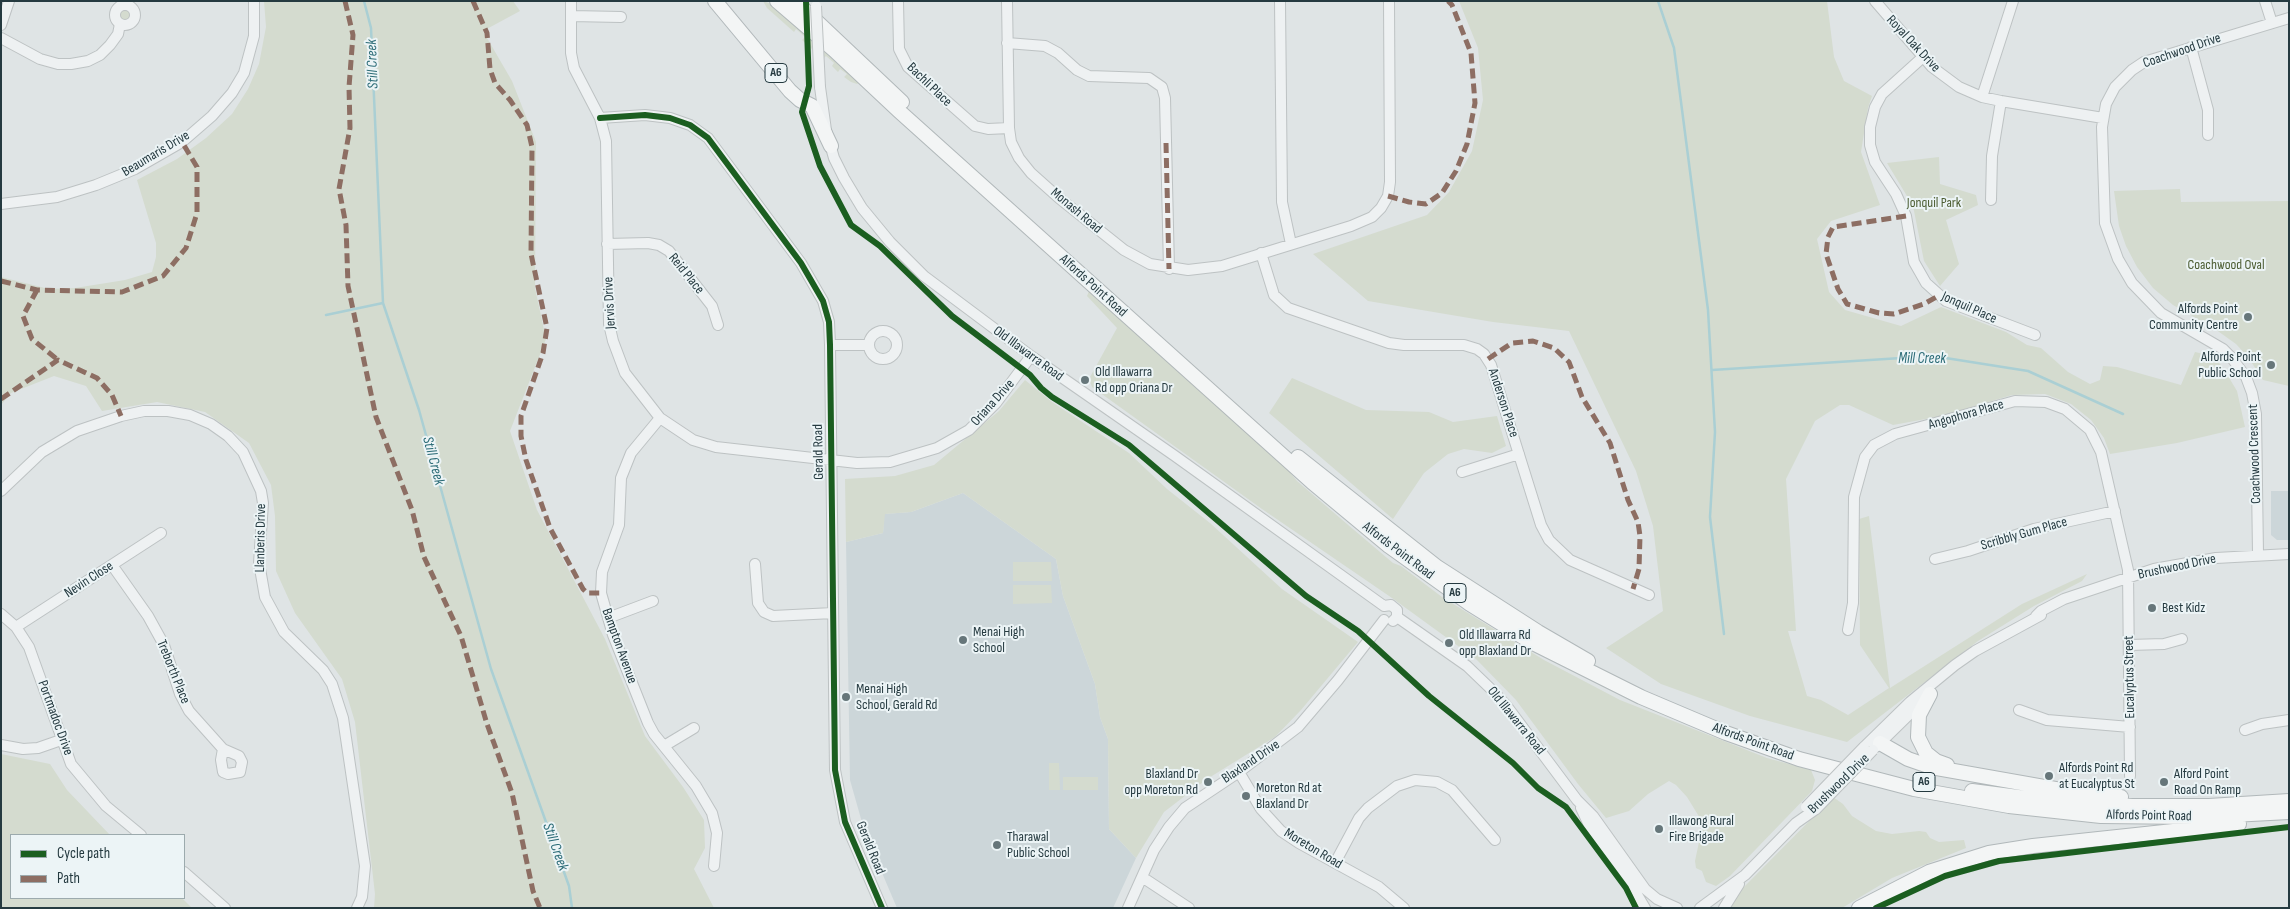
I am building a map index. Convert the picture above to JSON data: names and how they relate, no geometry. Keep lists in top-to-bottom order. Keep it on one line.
{"streets":{"highway":["A6","Alfords Point Road"],"street":["Royal Oak Drive","Coachwood Drive","Bachli Place","Beaumaris Drive","Monash Road","Reid Place","Jervis Drive","Jonquil Place","Old Illawarra Road","Oriana Drive","Anderson Place","Angophora Place","Gerald Road","Coachwood Crescent","Scribbly Gum Place","Llanberis Drive","Brushwood Drive","Nevin Close","Bampton Avenue","Treborth Place","Eucalyptus Street","Portmadoc Drive","Blaxland Drive","Moreton Road"]},"crossings":[["Royal Oak Drive","Coachwood Drive"],["Royal Oak Drive","Jonquil Place"],["Royal Oak Drive","Coachwood Crescent"],["Coachwood Drive","Coachwood Crescent"],["A6","Old Illawarra Road"],["Bachli Place","Monash Road"],["Monash Road","Anderson Place"],["Reid Place","Jervis Drive"],["Jervis Drive","Oriana Drive"],["Jervis Drive","Gerald Road"],["Jervis Drive","Bampton Avenue"],["Old Illawarra Road","Oriana Drive"],["Old Illawarra Road","Blaxland Drive"],["Oriana Drive","Gerald Road"],["Angophora Place","Scribbly Gum Place"],["Angophora Place","Brushwood Drive"],["Angophora Place","Eucalyptus Street"],["Coachwood Crescent","Brushwood Drive"],["Brushwood Drive","Eucalyptus Street"],["Nevin Close","Treborth Place"],["Nevin Close","Portmadoc Drive"],["Blaxland Drive","Moreton Road"]],"water":["Still Creek","Mill Creek"],"parks":["Jonquil Park","Coachwood Oval"],"places":["Alfords Point Community Centre","Alfords Point Public School","Old Illawarra Rd opp Oriana Dr","Best Kidz","Menai High School","Old Illawarra Rd opp Blaxland Dr","Menai High School, Gerald Rd","Alfords Point Rd at Eucalyptus St","Blaxland Dr opp Moreton Rd","Alford Point Road On Ramp","Moreton Rd at Blaxland Dr","Illawong Rural Fire Brigade","Tharawal Public School"],"legend":["Cycle path","Path"]}
